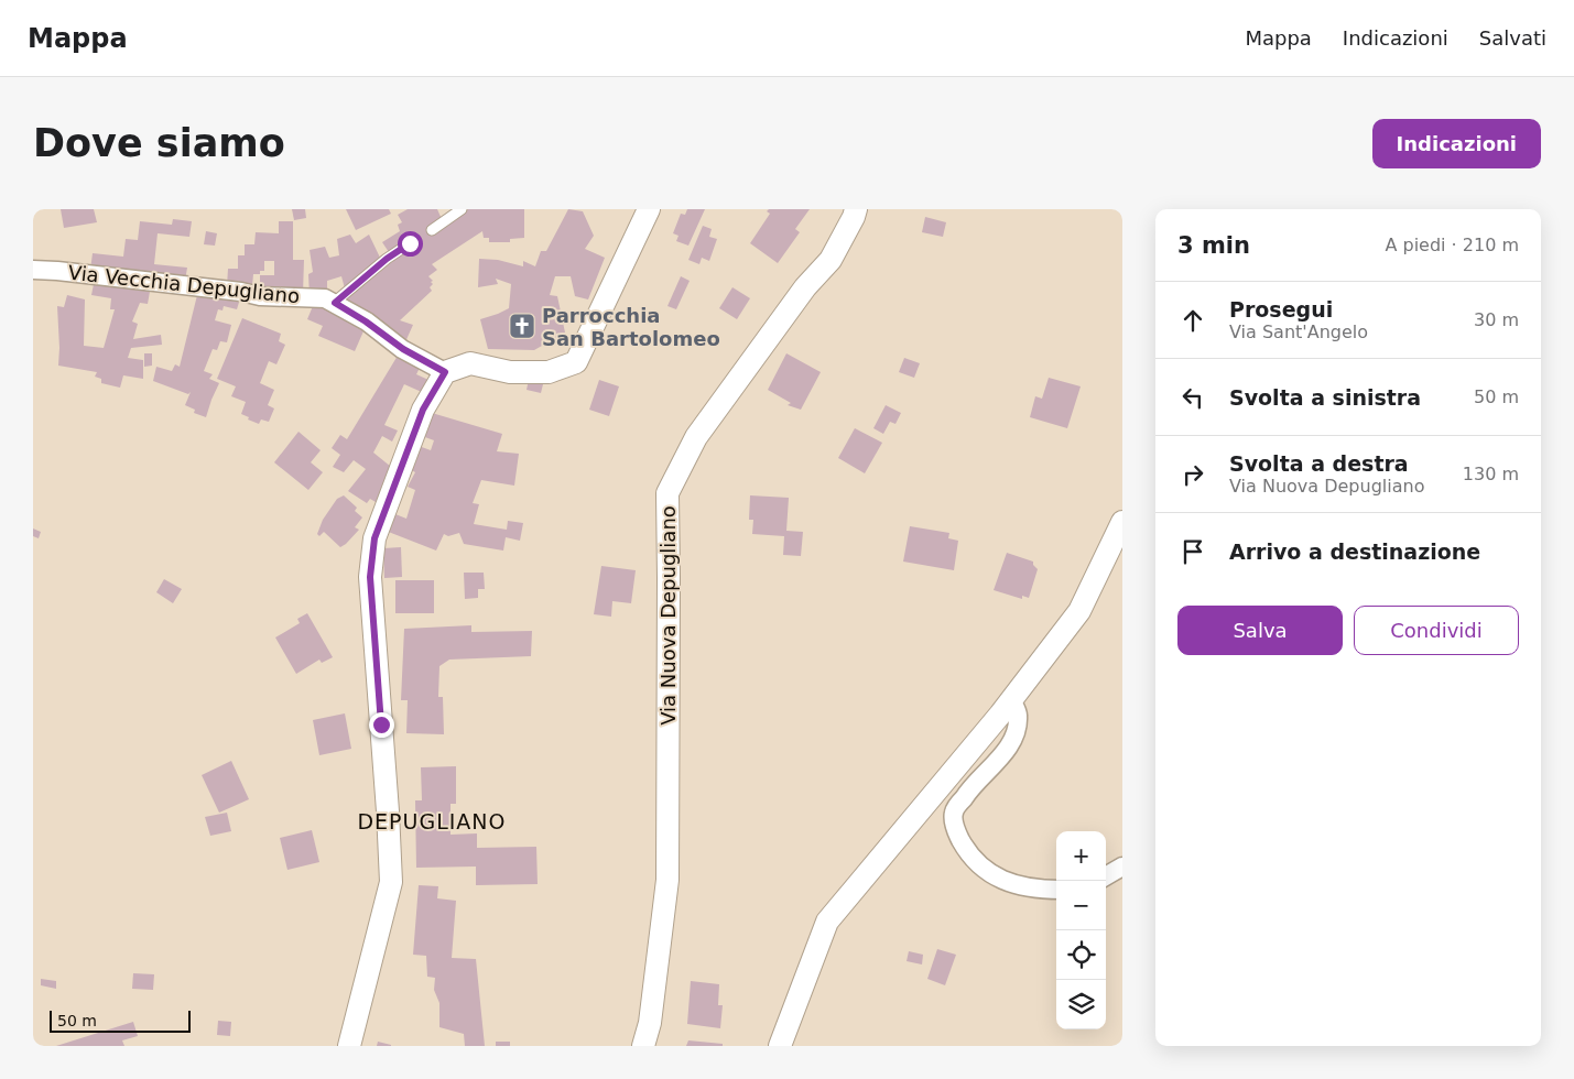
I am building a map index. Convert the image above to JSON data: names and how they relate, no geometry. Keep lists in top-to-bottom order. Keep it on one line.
{"streets":{"street":["Via Vecchia Depugliano","Via Nuova Depugliano"]},"districts":["DEPUGLIANO"],"places":{"church":["Parrocchia San Bartolomeo"]},"scale_bar":"50 m","page":{"header":"Mappa","nav":["Mappa","Indicazioni","Salvati"],"buttons":["Indicazioni",["Salva","Condividi"]],"title":"Dove siamo","heading":["3 min","A piedi · 210 m"],"list":[["Prosegui","Via Sant'Angelo","30 m"],["Svolta a sinistra","50 m"],["Svolta a destra","Via Nuova Depugliano","130 m"],"Arrivo a destinazione"],"map_buttons":["+","−"],"scale":"50 m"}}
